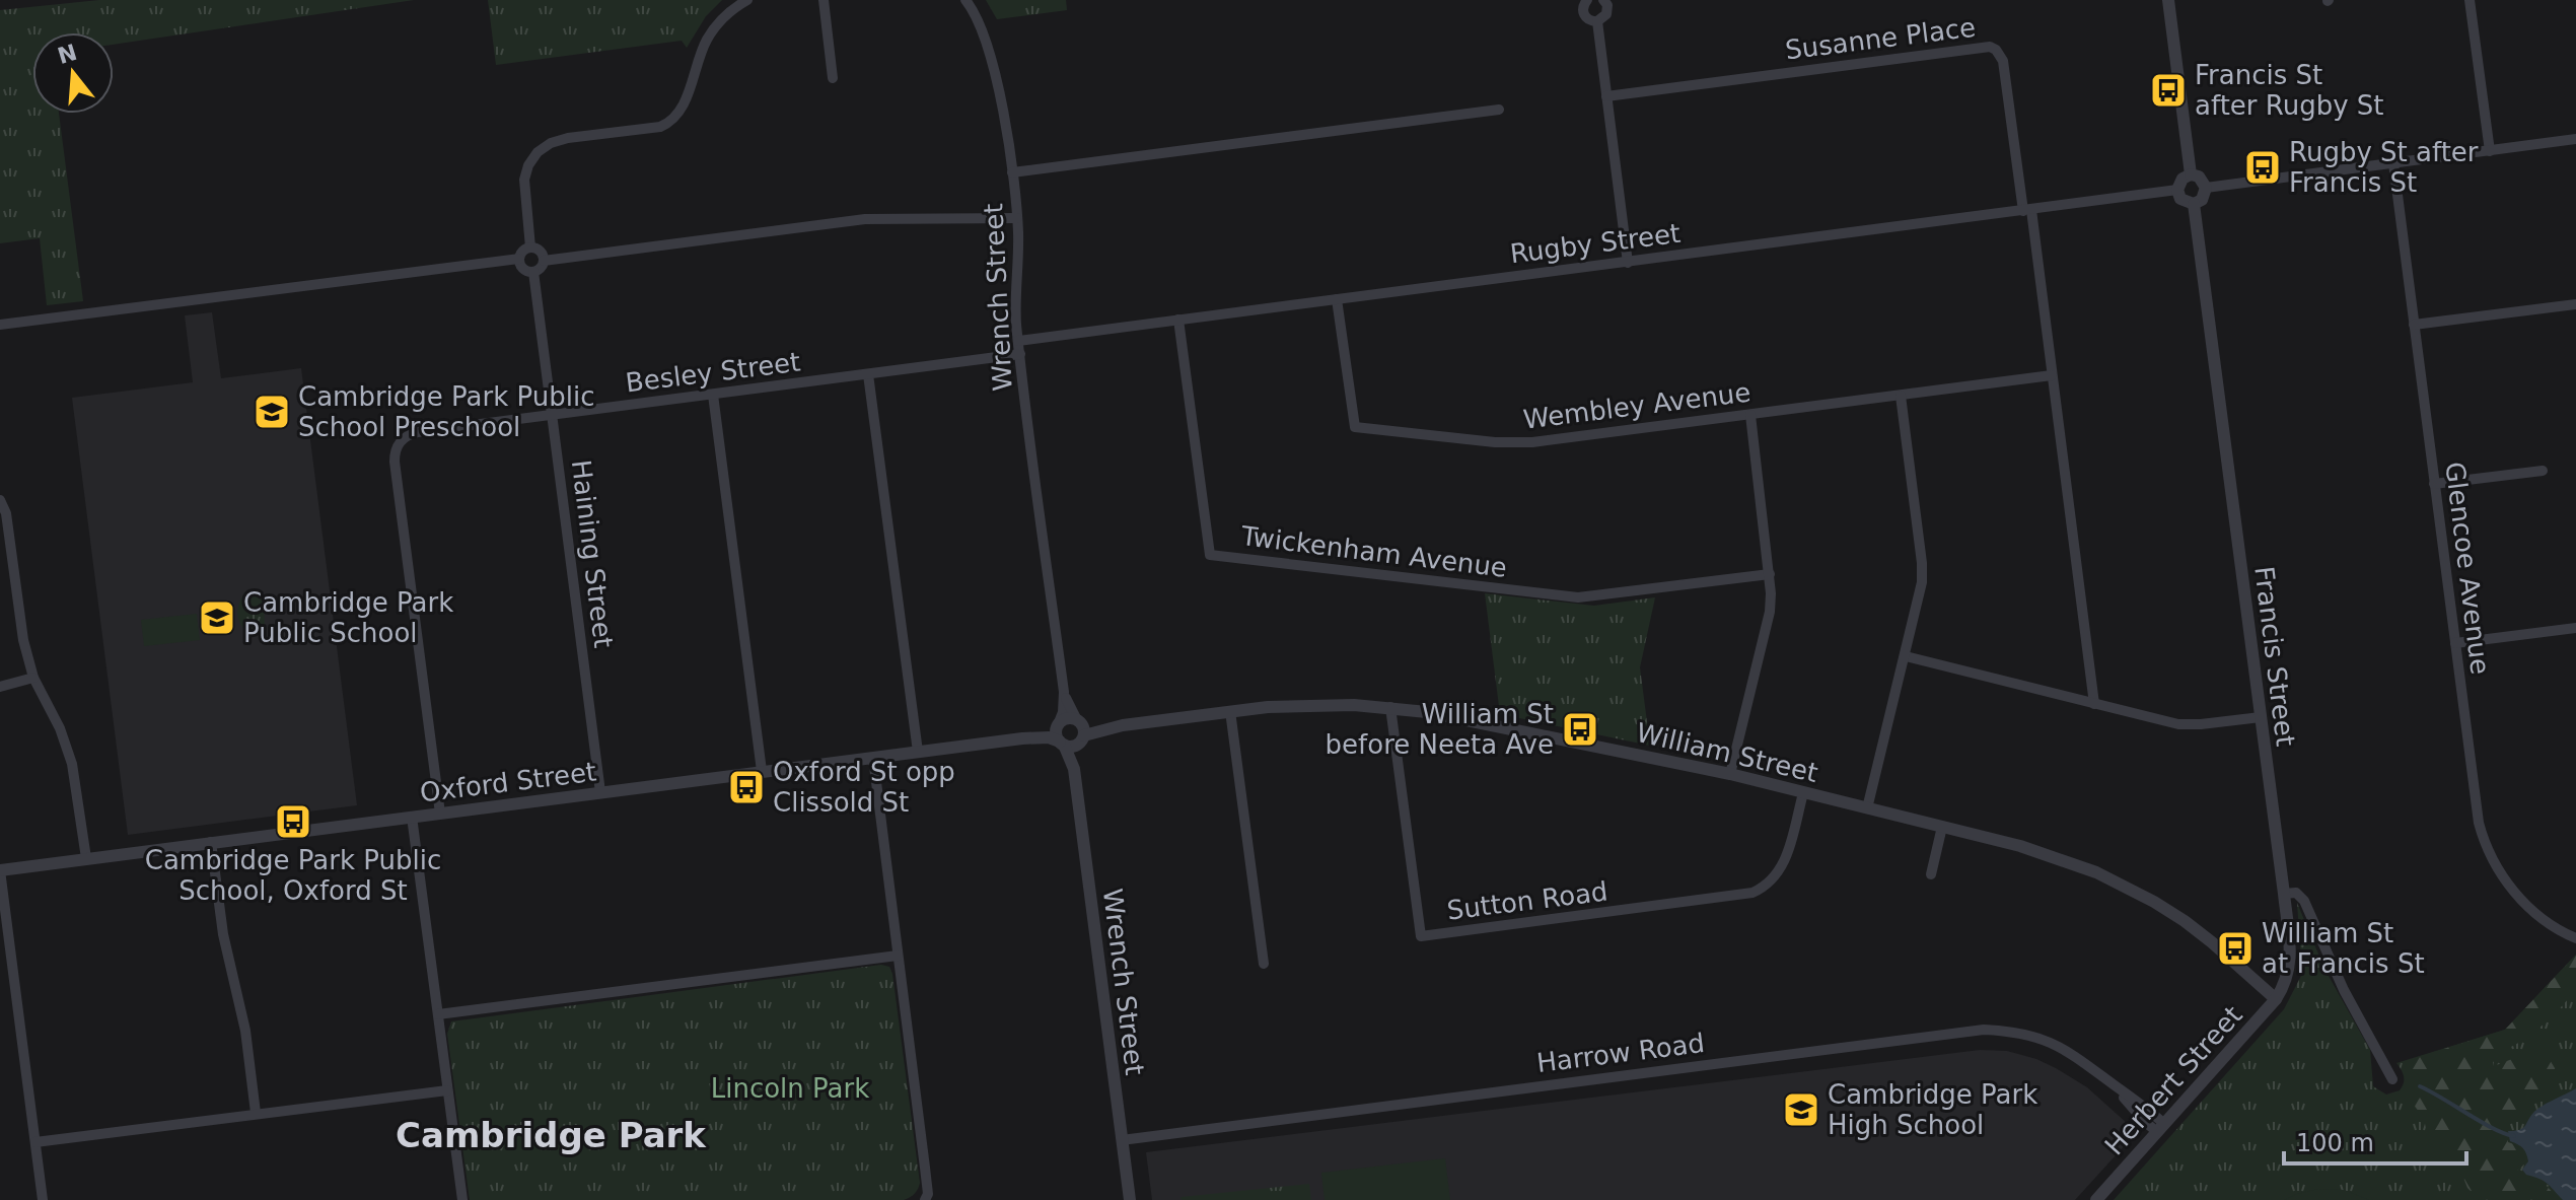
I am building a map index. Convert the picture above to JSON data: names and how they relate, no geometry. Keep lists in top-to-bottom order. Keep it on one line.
{"streets":{"street":["Susanne Place","Rugby Street","Wrench Street","Besley Street","Wembley Avenue","Twickenham Avenue","Haining Street","Glencoe Avenue","Francis Street","William Street","Oxford Street","Sutton Road","Harrow Road","Herbert Street"]},"crossings":[["Susanne Place","Rugby Street"],["Rugby Street","Wrench Street"],["Rugby Street","Wembley Avenue"],["Rugby Street","Twickenham Avenue"],["Rugby Street","Francis Street"],["Wrench Street","Besley Street"],["Wrench Street","William Street"],["Wrench Street","Oxford Street"],["Wrench Street","Harrow Road"],["Besley Street","Haining Street"],["Besley Street","Oxford Street"],["Haining Street","Oxford Street"],["Francis Street","Herbert Street"],["William Street","Oxford Street"],["William Street","Sutton Road"],["William Street","Herbert Street"],["Harrow Road","Herbert Street"]],"districts":["Cambridge Park"],"parks":["Lincoln Park"],"places":{"bus stop":["Francis St after Rugby St","Rugby St after Francis St","William St before Neeta Ave","Oxford St opp Clissold St","Cambridge Park Public School, Oxford St","William St at Francis St"],"school or university":["Cambridge Park Public School Preschool","Cambridge Park Public School","Cambridge Park High School"]},"scale_bar":"100 m","north":"top"}
